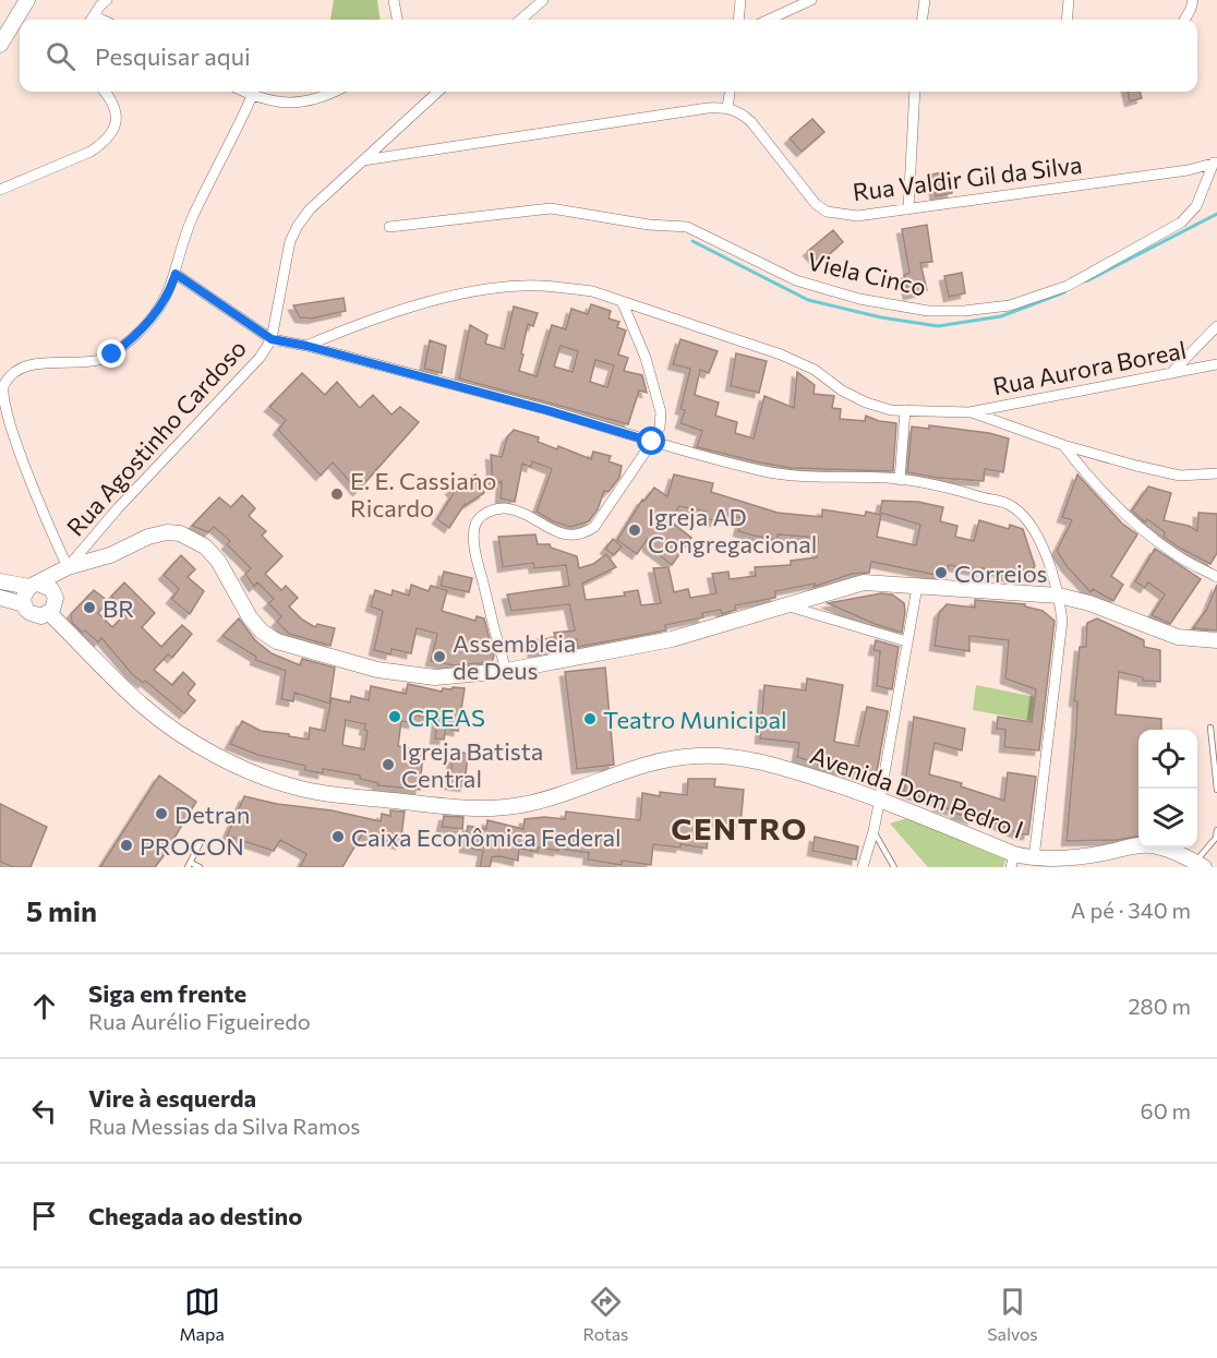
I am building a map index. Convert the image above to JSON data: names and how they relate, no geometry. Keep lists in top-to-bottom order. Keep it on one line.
{"streets":{"main road":["Avenida Dom Pedro I"],"street":["Rua Valdir Gil da Silva","Viela Cinco","Rua Aurora Boreal","Rua Agostinho Cardoso"]},"crossings":[["Rua Valdir Gil da Silva","Viela Cinco"]],"districts":["CENTRO"],"places":["E. E. Cassiano Ricardo","Igreja AD Congregacional","Correios","BR","Assembleia de Deus","CREAS","Teatro Municipal","Igreja Batista Central","Detran","Caixa Econômica Federal","PROCON"],"page":{"search":"Pesquisar aqui","heading":["5 min","A pé · 340 m"],"list":[["Siga em frente","Rua Aurélio Figueiredo","280 m"],["Vire à esquerda","Rua Messias da Silva Ramos","60 m"],"Chegada ao destino"],"nav":["Mapa","Rotas","Salvos"]}}
